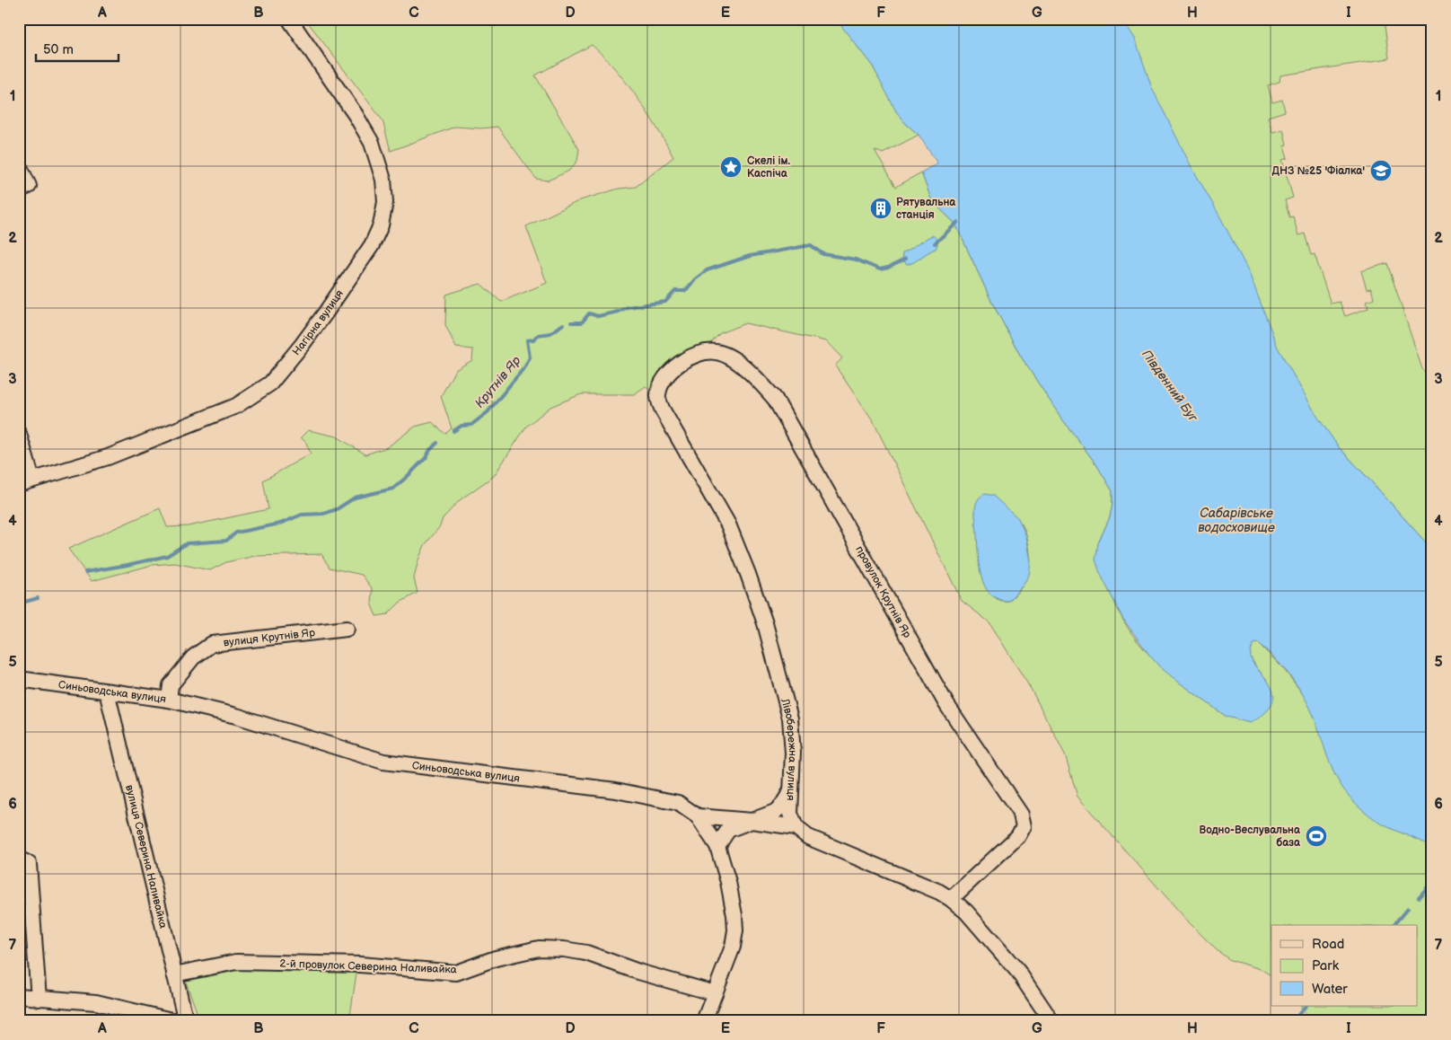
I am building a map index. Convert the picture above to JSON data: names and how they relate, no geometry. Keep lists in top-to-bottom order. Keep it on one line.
{"streets":{"street":["Нагірна вулиця","провулок Крутнів Яр","вулиця Крутнів Яр","Синьоводська вулиця","Лівобережна вулиця","вулиця Северина Наливайка","2-й провулок Северина Наливайка"]},"crossings":[["провулок Крутнів Яр","Лівобережна вулиця"],["вулиця Крутнів Яр","Синьоводська вулиця"],["Синьоводська вулиця","вулиця Северина Наливайка"],["Синьоводська вулиця","2-й провулок Северина Наливайка"],["вулиця Северина Наливайка","2-й провулок Северина Наливайка"]],"water":["Крутнів Яр","Південний Буг","Сабарівське водосховище"],"places":{"place":["Скелі ім. Каспіча"],"school or university":["ДНЗ №25 'Фіалка'"],"building":["Рятувальна станція"],"sports":["Водно-Веслувальна база"]},"legend":["Road","Park","Water"],"scale_bar":"50 m","grid":{"columns":["A","B","C","D","E","F","G","H","I"],"rows":["1","2","3","4","5","6","7"]}}
